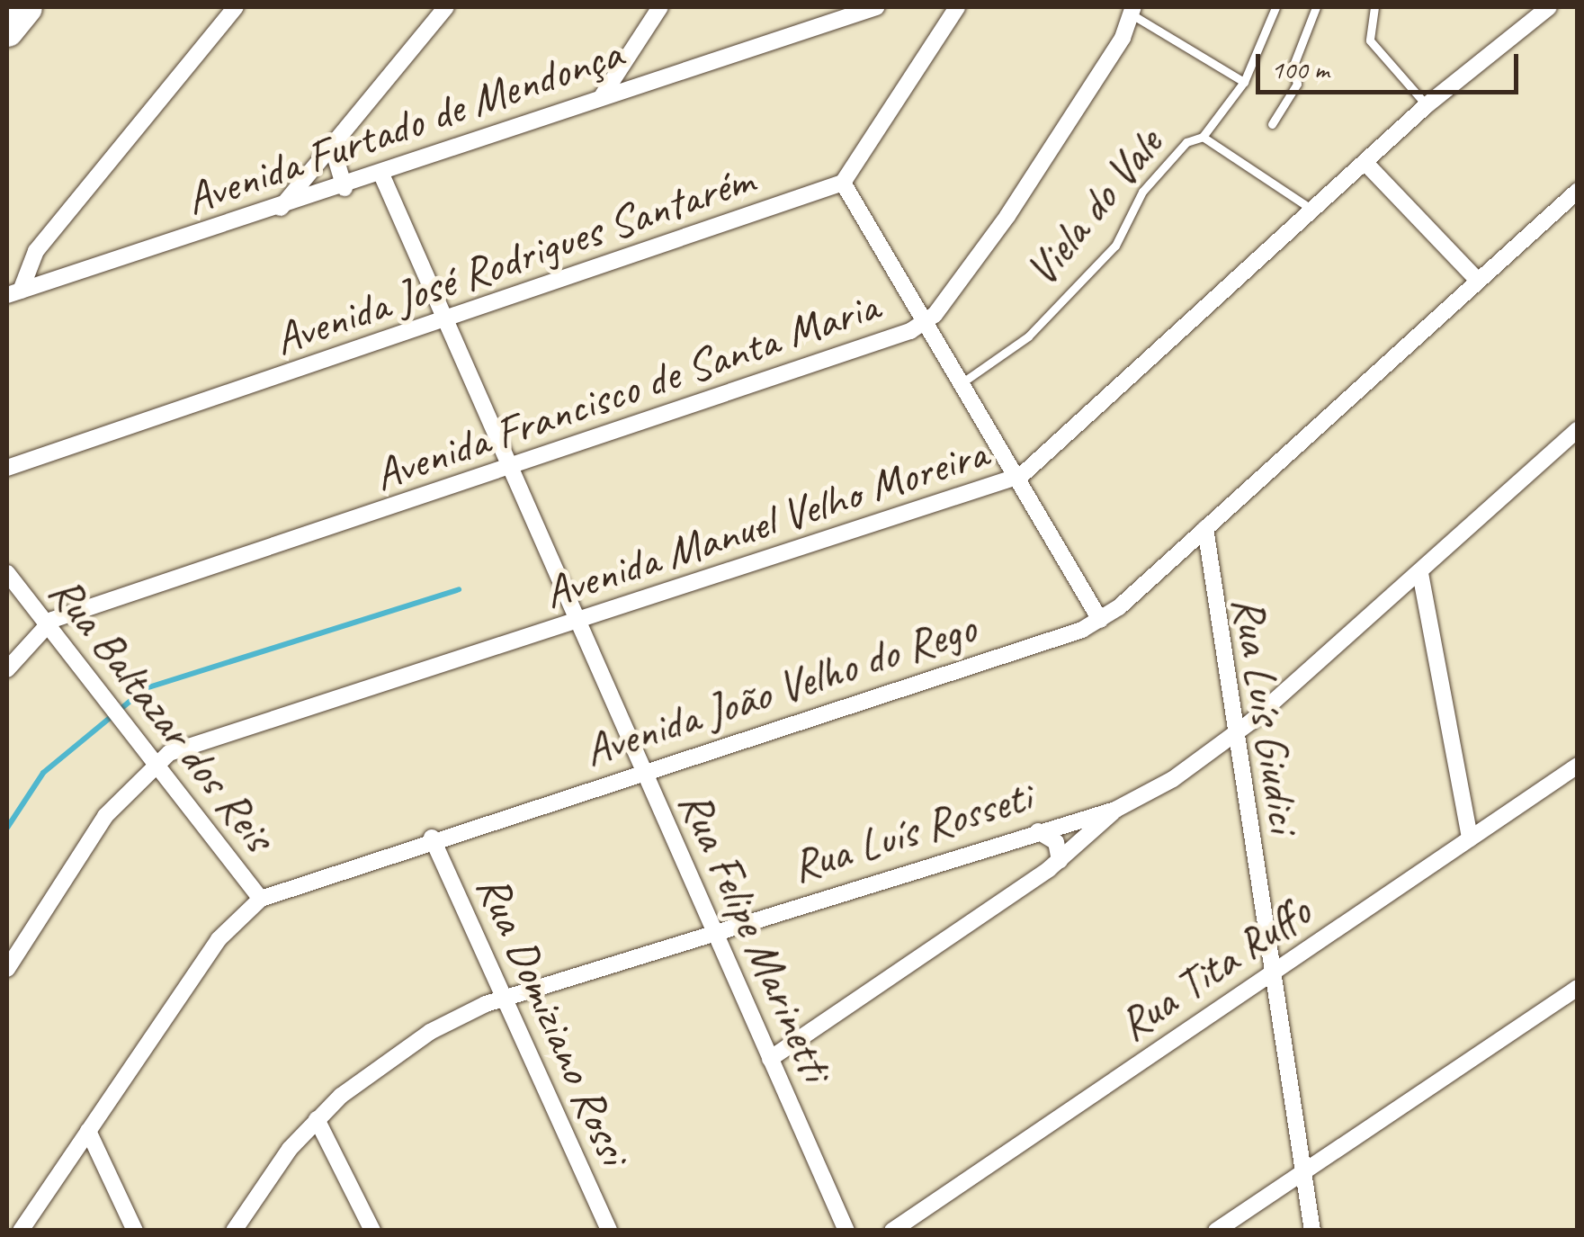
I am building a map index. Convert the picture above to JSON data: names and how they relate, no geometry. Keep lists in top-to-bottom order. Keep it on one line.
{"streets":{"street":["Avenida Furtado de Mendonça","Avenida José Rodrigues Santarém","Avenida Francisco de Santa Maria","Avenida Manuel Velho Moreira","Avenida João Velho do Rego","Rua Baltazar dos Reis","Rua Luís Giudici","Rua Luís Rosseti","Rua Felipe Marinetti","Rua Tita Ruffo","Rua Domiziano Rossi"],"lane":["Viela do Vale"]},"crossings":[["Avenida Furtado de Mendonça","Rua Felipe Marinetti"],["Avenida José Rodrigues Santarém","Rua Felipe Marinetti"],["Avenida Francisco de Santa Maria","Rua Baltazar dos Reis"],["Avenida Francisco de Santa Maria","Rua Felipe Marinetti"],["Avenida Manuel Velho Moreira","Rua Baltazar dos Reis"],["Avenida Manuel Velho Moreira","Rua Felipe Marinetti"],["Avenida João Velho do Rego","Rua Baltazar dos Reis"],["Avenida João Velho do Rego","Rua Luís Giudici"],["Avenida João Velho do Rego","Rua Felipe Marinetti"],["Avenida João Velho do Rego","Rua Domiziano Rossi"],["Rua Luís Giudici","Rua Luís Rosseti"],["Rua Luís Giudici","Rua Tita Ruffo"],["Rua Luís Rosseti","Rua Felipe Marinetti"],["Rua Luís Rosseti","Rua Domiziano Rossi"]],"scale_bar":"100 m"}
